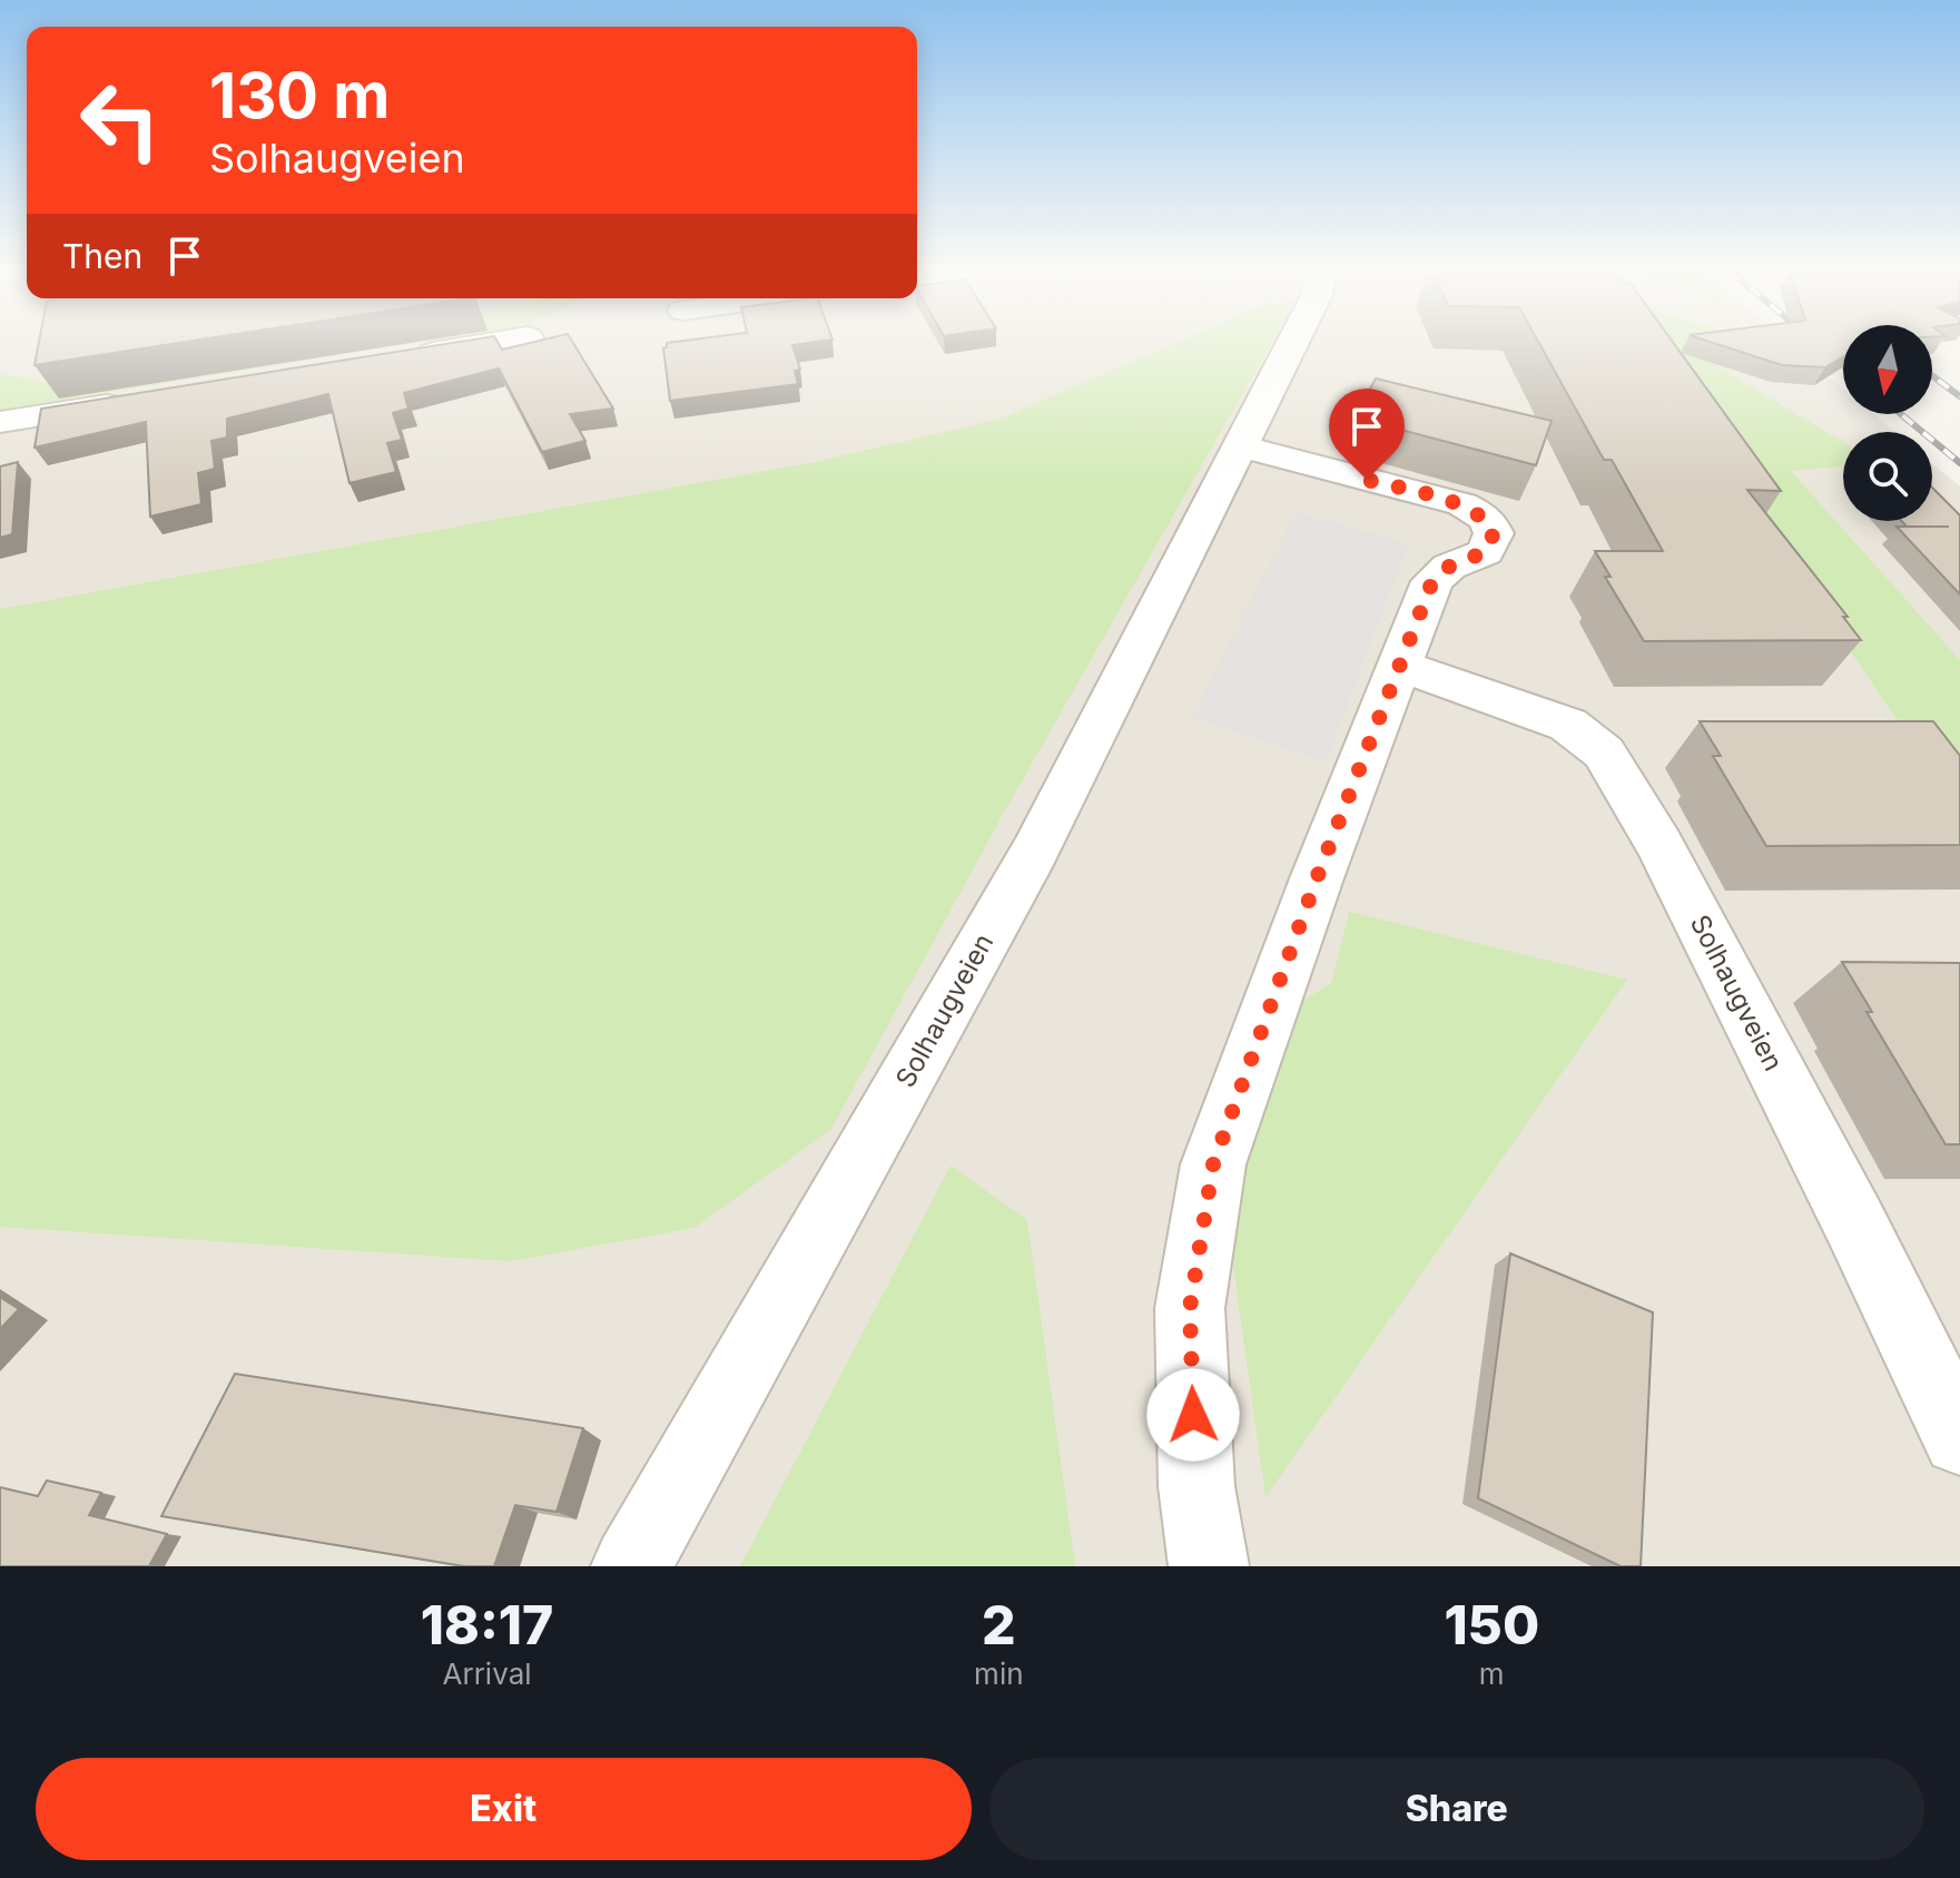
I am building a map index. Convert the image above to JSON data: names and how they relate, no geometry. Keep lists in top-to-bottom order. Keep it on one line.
{"streets":{"street":["Solhaugveien"]},"north":"bottom","page":{"turn":["130 m","Solhaugveien"],"then":"Then","eta":["18:17","Arrival","2","min","150","m"],"buttons":["Exit","Share"]}}
